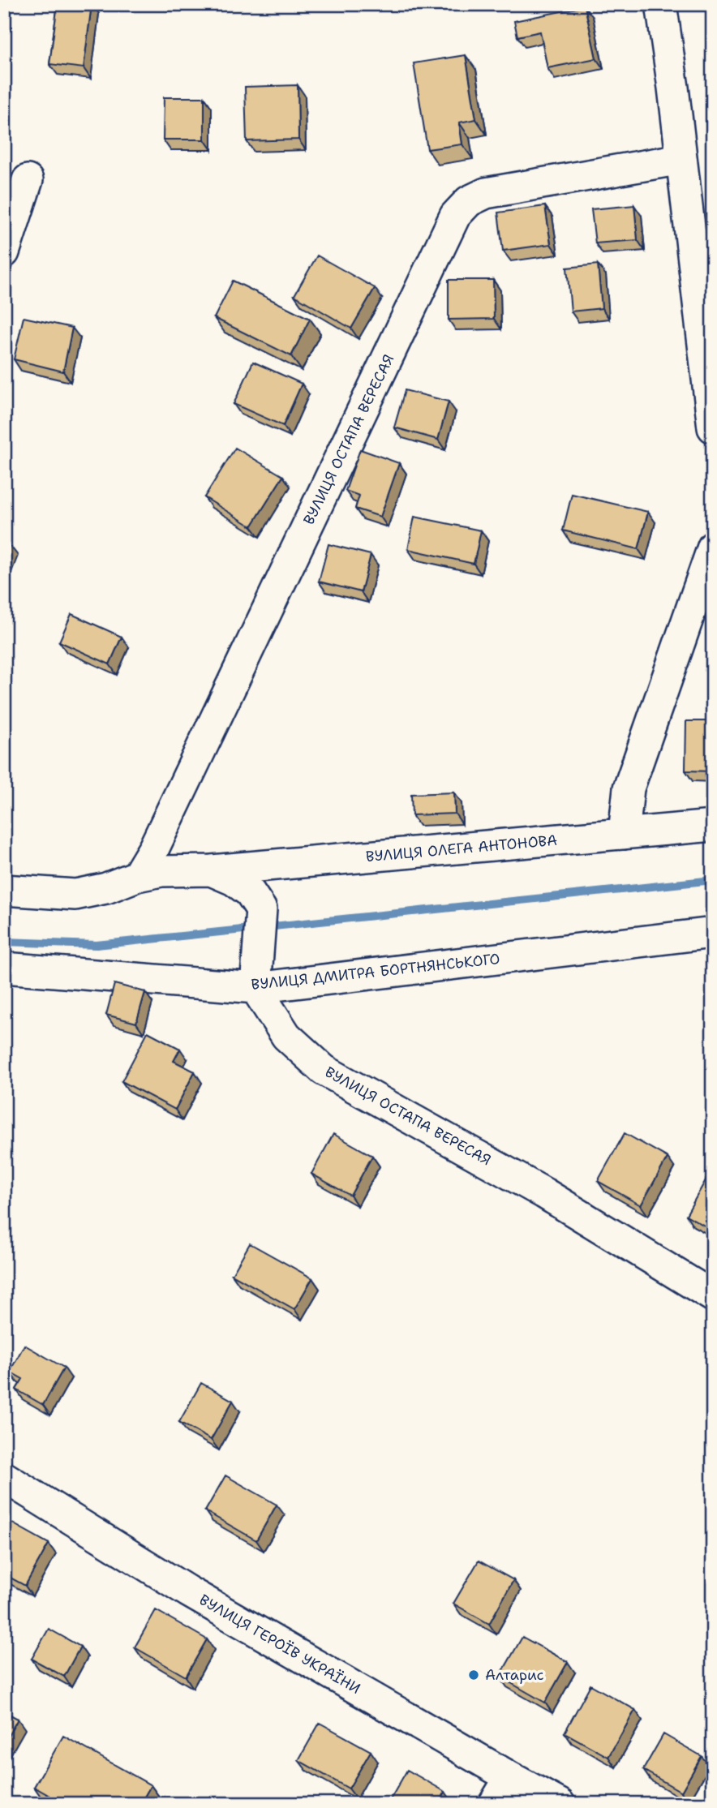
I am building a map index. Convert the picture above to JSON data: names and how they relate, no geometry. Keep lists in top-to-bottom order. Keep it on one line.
{"streets":{"street":["ВУЛИЦЯ ОСТАПА ВЕРЕСАЯ","ВУЛИЦЯ ОЛЕГА АНТОНОВА","ВУЛИЦЯ ДМИТРА БОРТНЯНСЬКОГО","ВУЛИЦЯ ГЕРОЇВ УКРАЇНИ"]},"crossings":[["ВУЛИЦЯ ОСТАПА ВЕРЕСАЯ","ВУЛИЦЯ ДМИТРА БОРТНЯНСЬКОГО"]],"places":["Алтарис"]}
